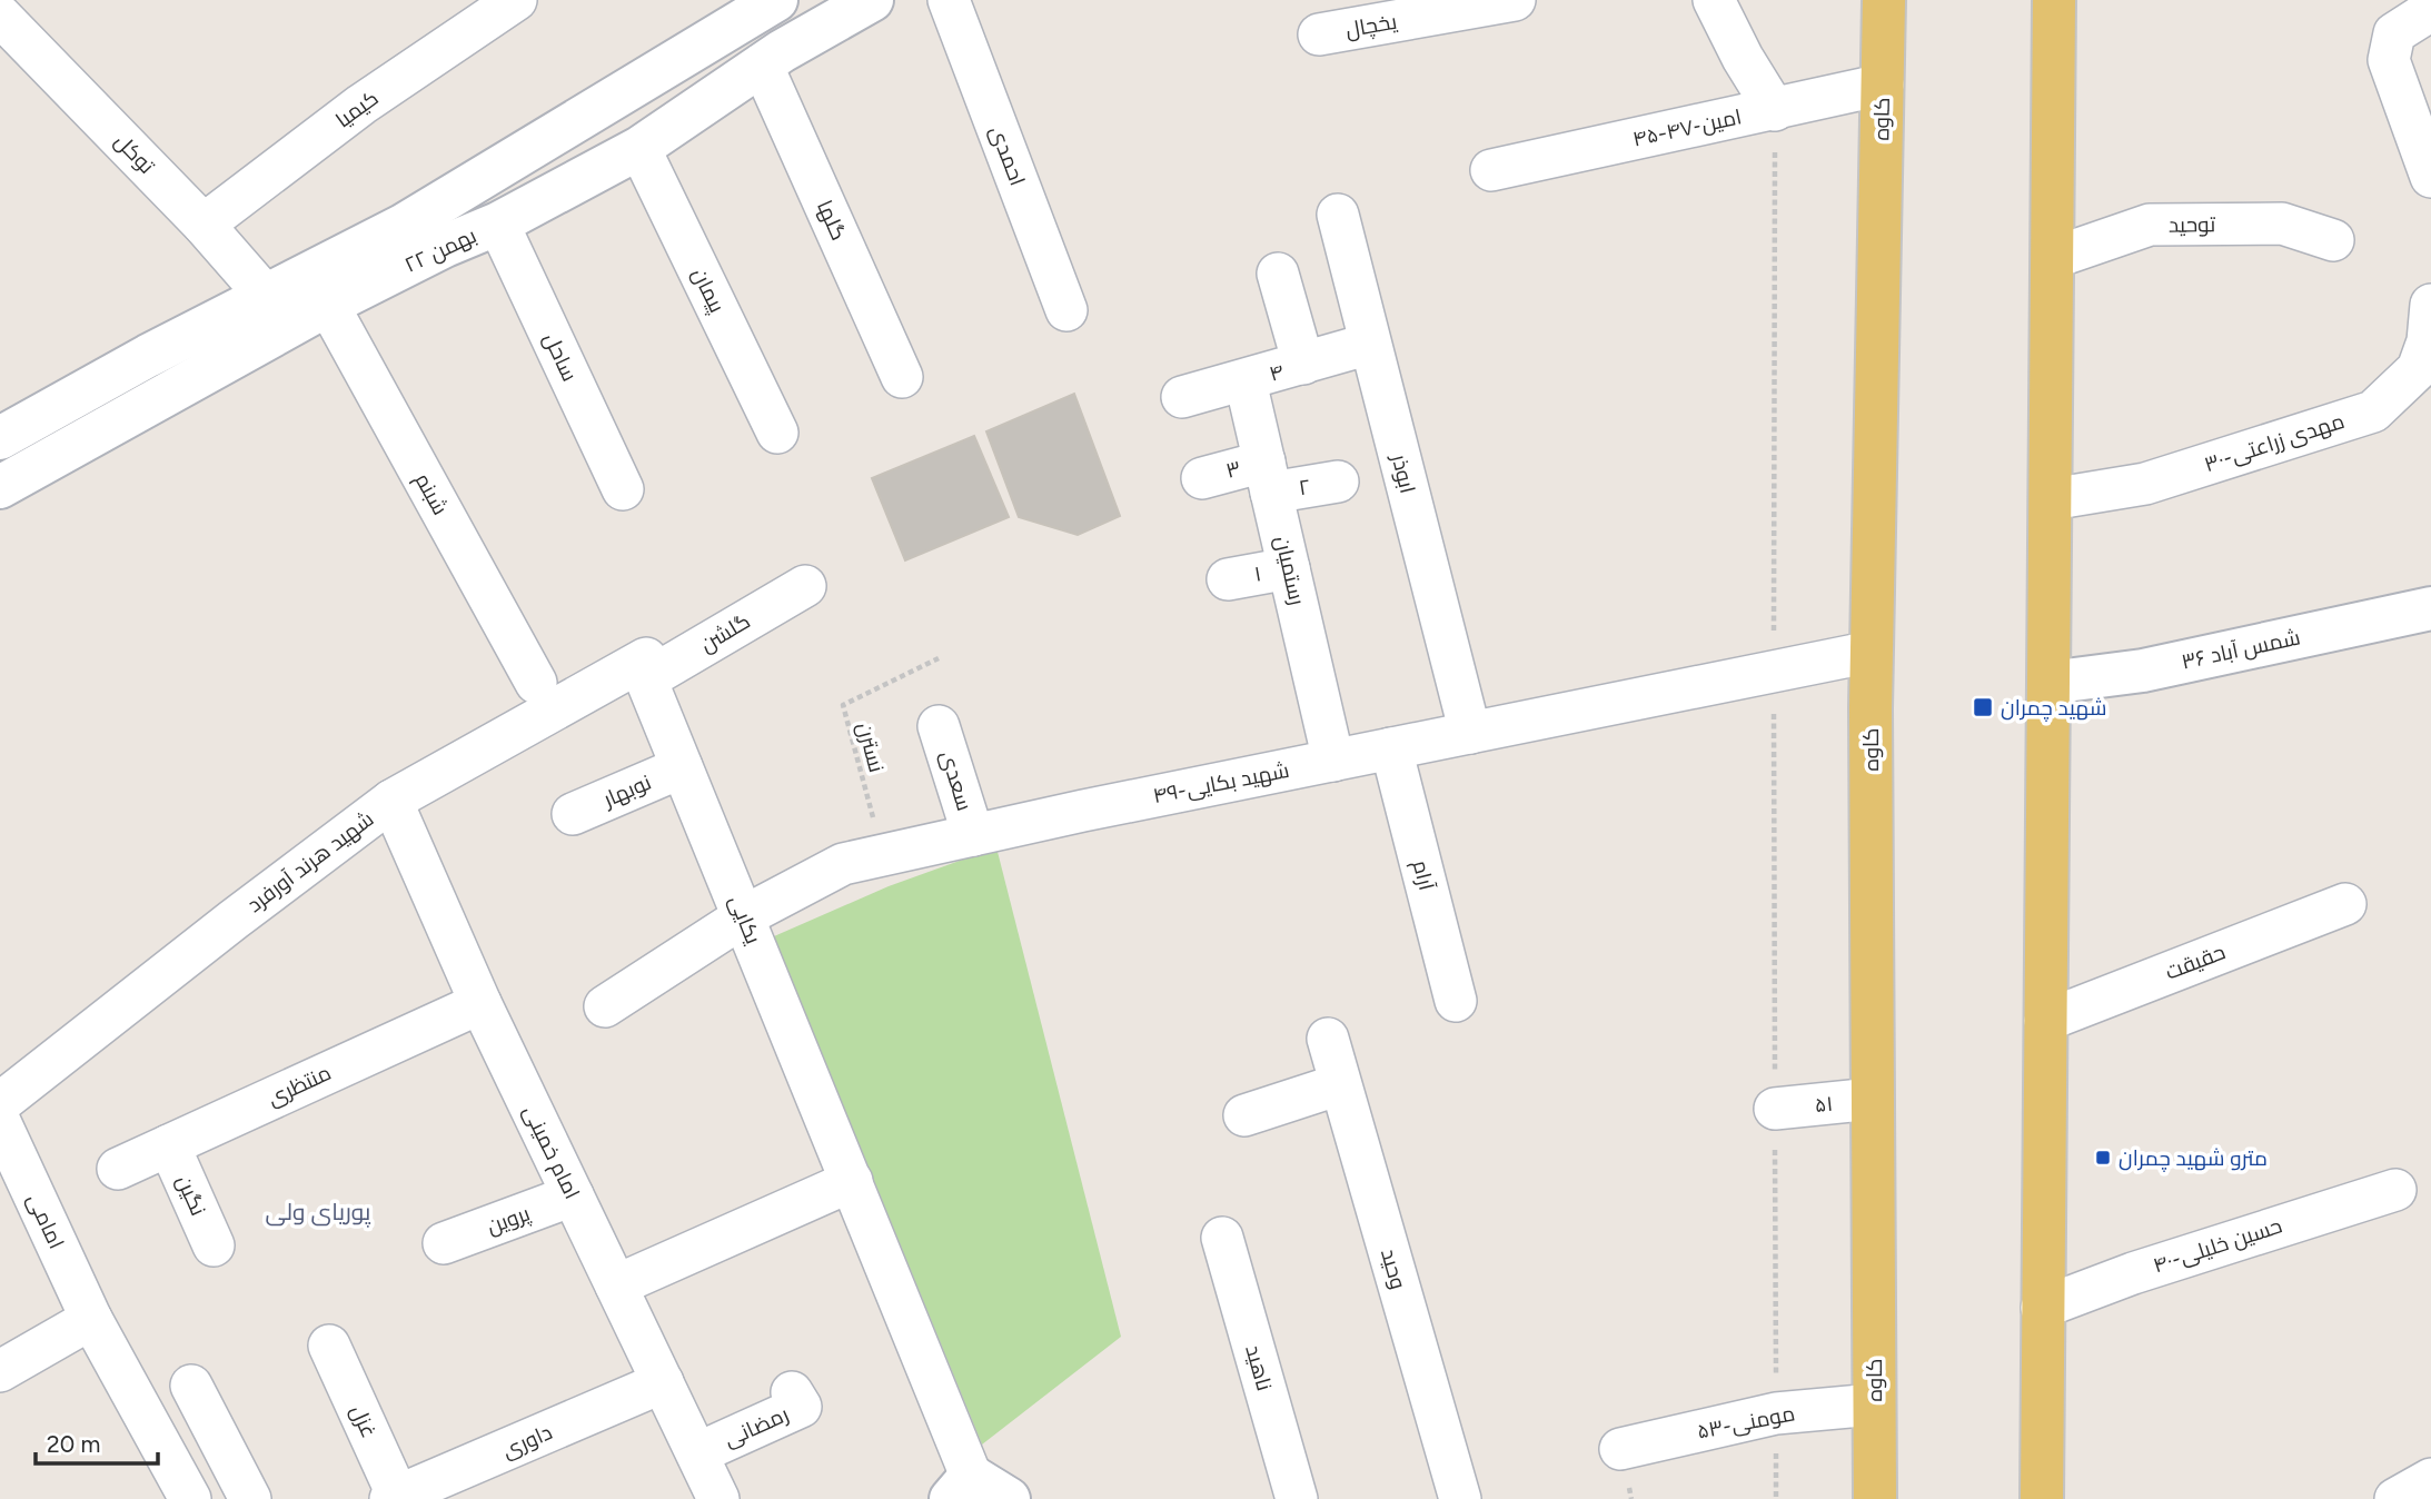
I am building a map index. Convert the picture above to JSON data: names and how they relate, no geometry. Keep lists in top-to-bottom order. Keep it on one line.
{"streets":{"main road":["کاوه"],"street":["یخچال","کیمیا","۴۵-۴۷-امین","توکل","احمدی","گلها","توحید","۲۲ بهمن","پیمان","ساحل","۴","۳۰-مهدی زراعتی","۳","ابوذر","۲","شبنم","رستمیان","۱","گلشن","شمس آباد ۳۶","سعدی","۴۹-شهید بکایی","نوبهار","شهید هرند آورفرد","آرام","یکایی","حقیقت","منتظری","۵۱","امام خمینی","نگین","پروین","امامی","۴۰-حسین خلیلی","وحید","ناهید","غزل","۵۳-مومنی","رمضانی","داوری"],"path":["نسترن"]},"crossings":[["کیمیا","توکل"],["کاوه","۴۵-۴۷-امین"],["کاوه","۴۹-شهید بکایی"],["کاوه","۵۱"],["کاوه","۵۳-مومنی"],["توکل","۲۲ بهمن"],["گلها","۲۲ بهمن"],["۲۲ بهمن","پیمان"],["۲۲ بهمن","ساحل"],["۲۲ بهمن","شبنم"],["۴","ابوذر"],["۴","رستمیان"],["۳","۲"],["۳","رستمیان"],["ابوذر","۴۹-شهید بکایی"],["۲","رستمیان"],["رستمیان","۱"],["رستمیان","۴۹-شهید بکایی"],["گلشن","شهید هرند آورفرد"],["گلشن","یکایی"],["نسترن","۴۹-شهید بکایی"],["سعدی","۴۹-شهید بکایی"],["۴۹-شهید بکایی","آرام"],["۴۹-شهید بکایی","یکایی"],["نوبهار","یکایی"],["شهید هرند آورفرد","یکایی"],["شهید هرند آورفرد","امام خمینی"],["منتظری","امام خمینی"],["منتظری","نگین"],["امام خمینی","پروین"],["امام خمینی","رمضانی"],["امام خمینی","داوری"],["غزل","داوری"]],"districts":["پوریای ولی"],"places":{"transit":["شهید چمران","مترو شهید چمران"]},"scale_bar":"20 m"}
